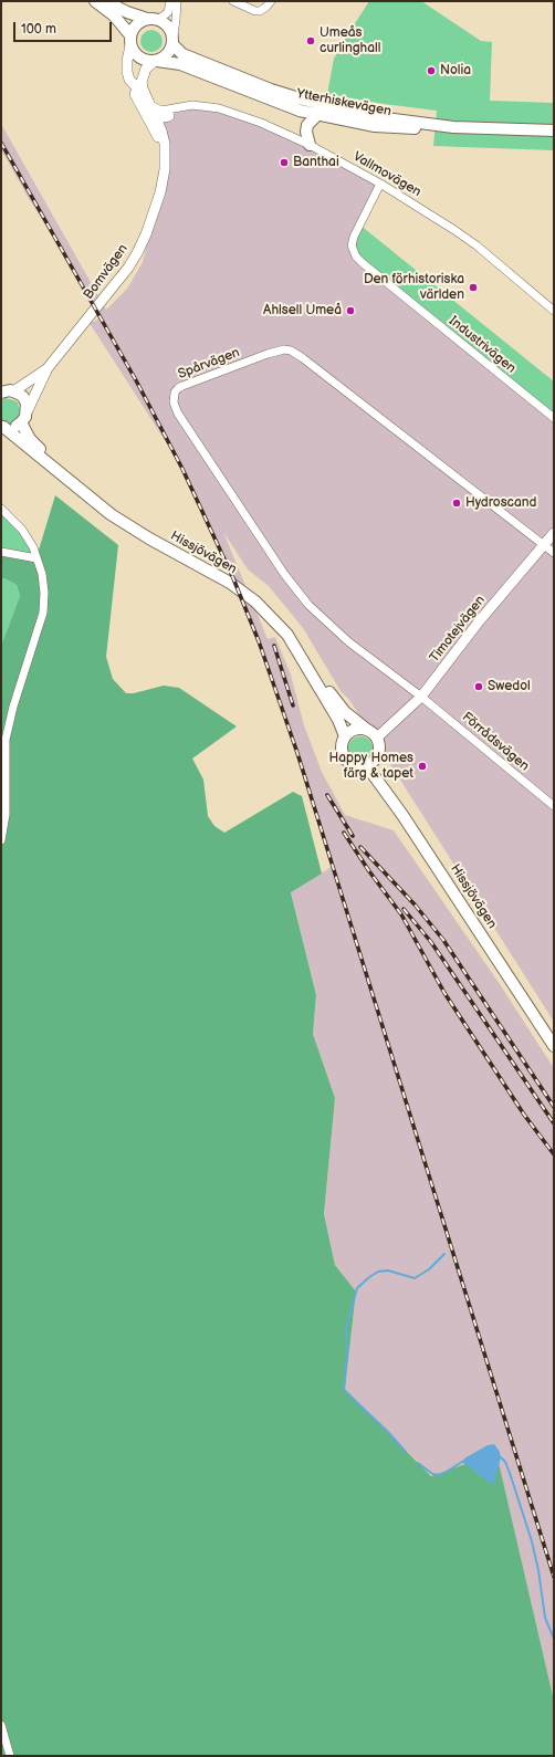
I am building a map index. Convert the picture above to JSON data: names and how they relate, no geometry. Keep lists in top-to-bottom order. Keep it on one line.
{"streets":{"main road":["Ytterhiskevägen","Hissjövägen"],"street":["Vallmovägen","Bomvägen","Industrivägen","Spårvägen","Timotejvägen","Förrådsvägen"]},"crossings":[["Ytterhiskevägen","Bomvägen"],["Vallmovägen","Bomvägen"],["Vallmovägen","Industrivägen"],["Spårvägen","Timotejvägen"],["Spårvägen","Förrådsvägen"],["Hissjövägen","Timotejvägen"],["Timotejvägen","Förrådsvägen"]],"places":["Umeås curlinghall","Nolia","Banthai","Den förhistoriska världen","Ahlsell Umeå","Hydroscand","Swedol","Happy Homes färg & tapet"],"scale_bar":"100 m"}
